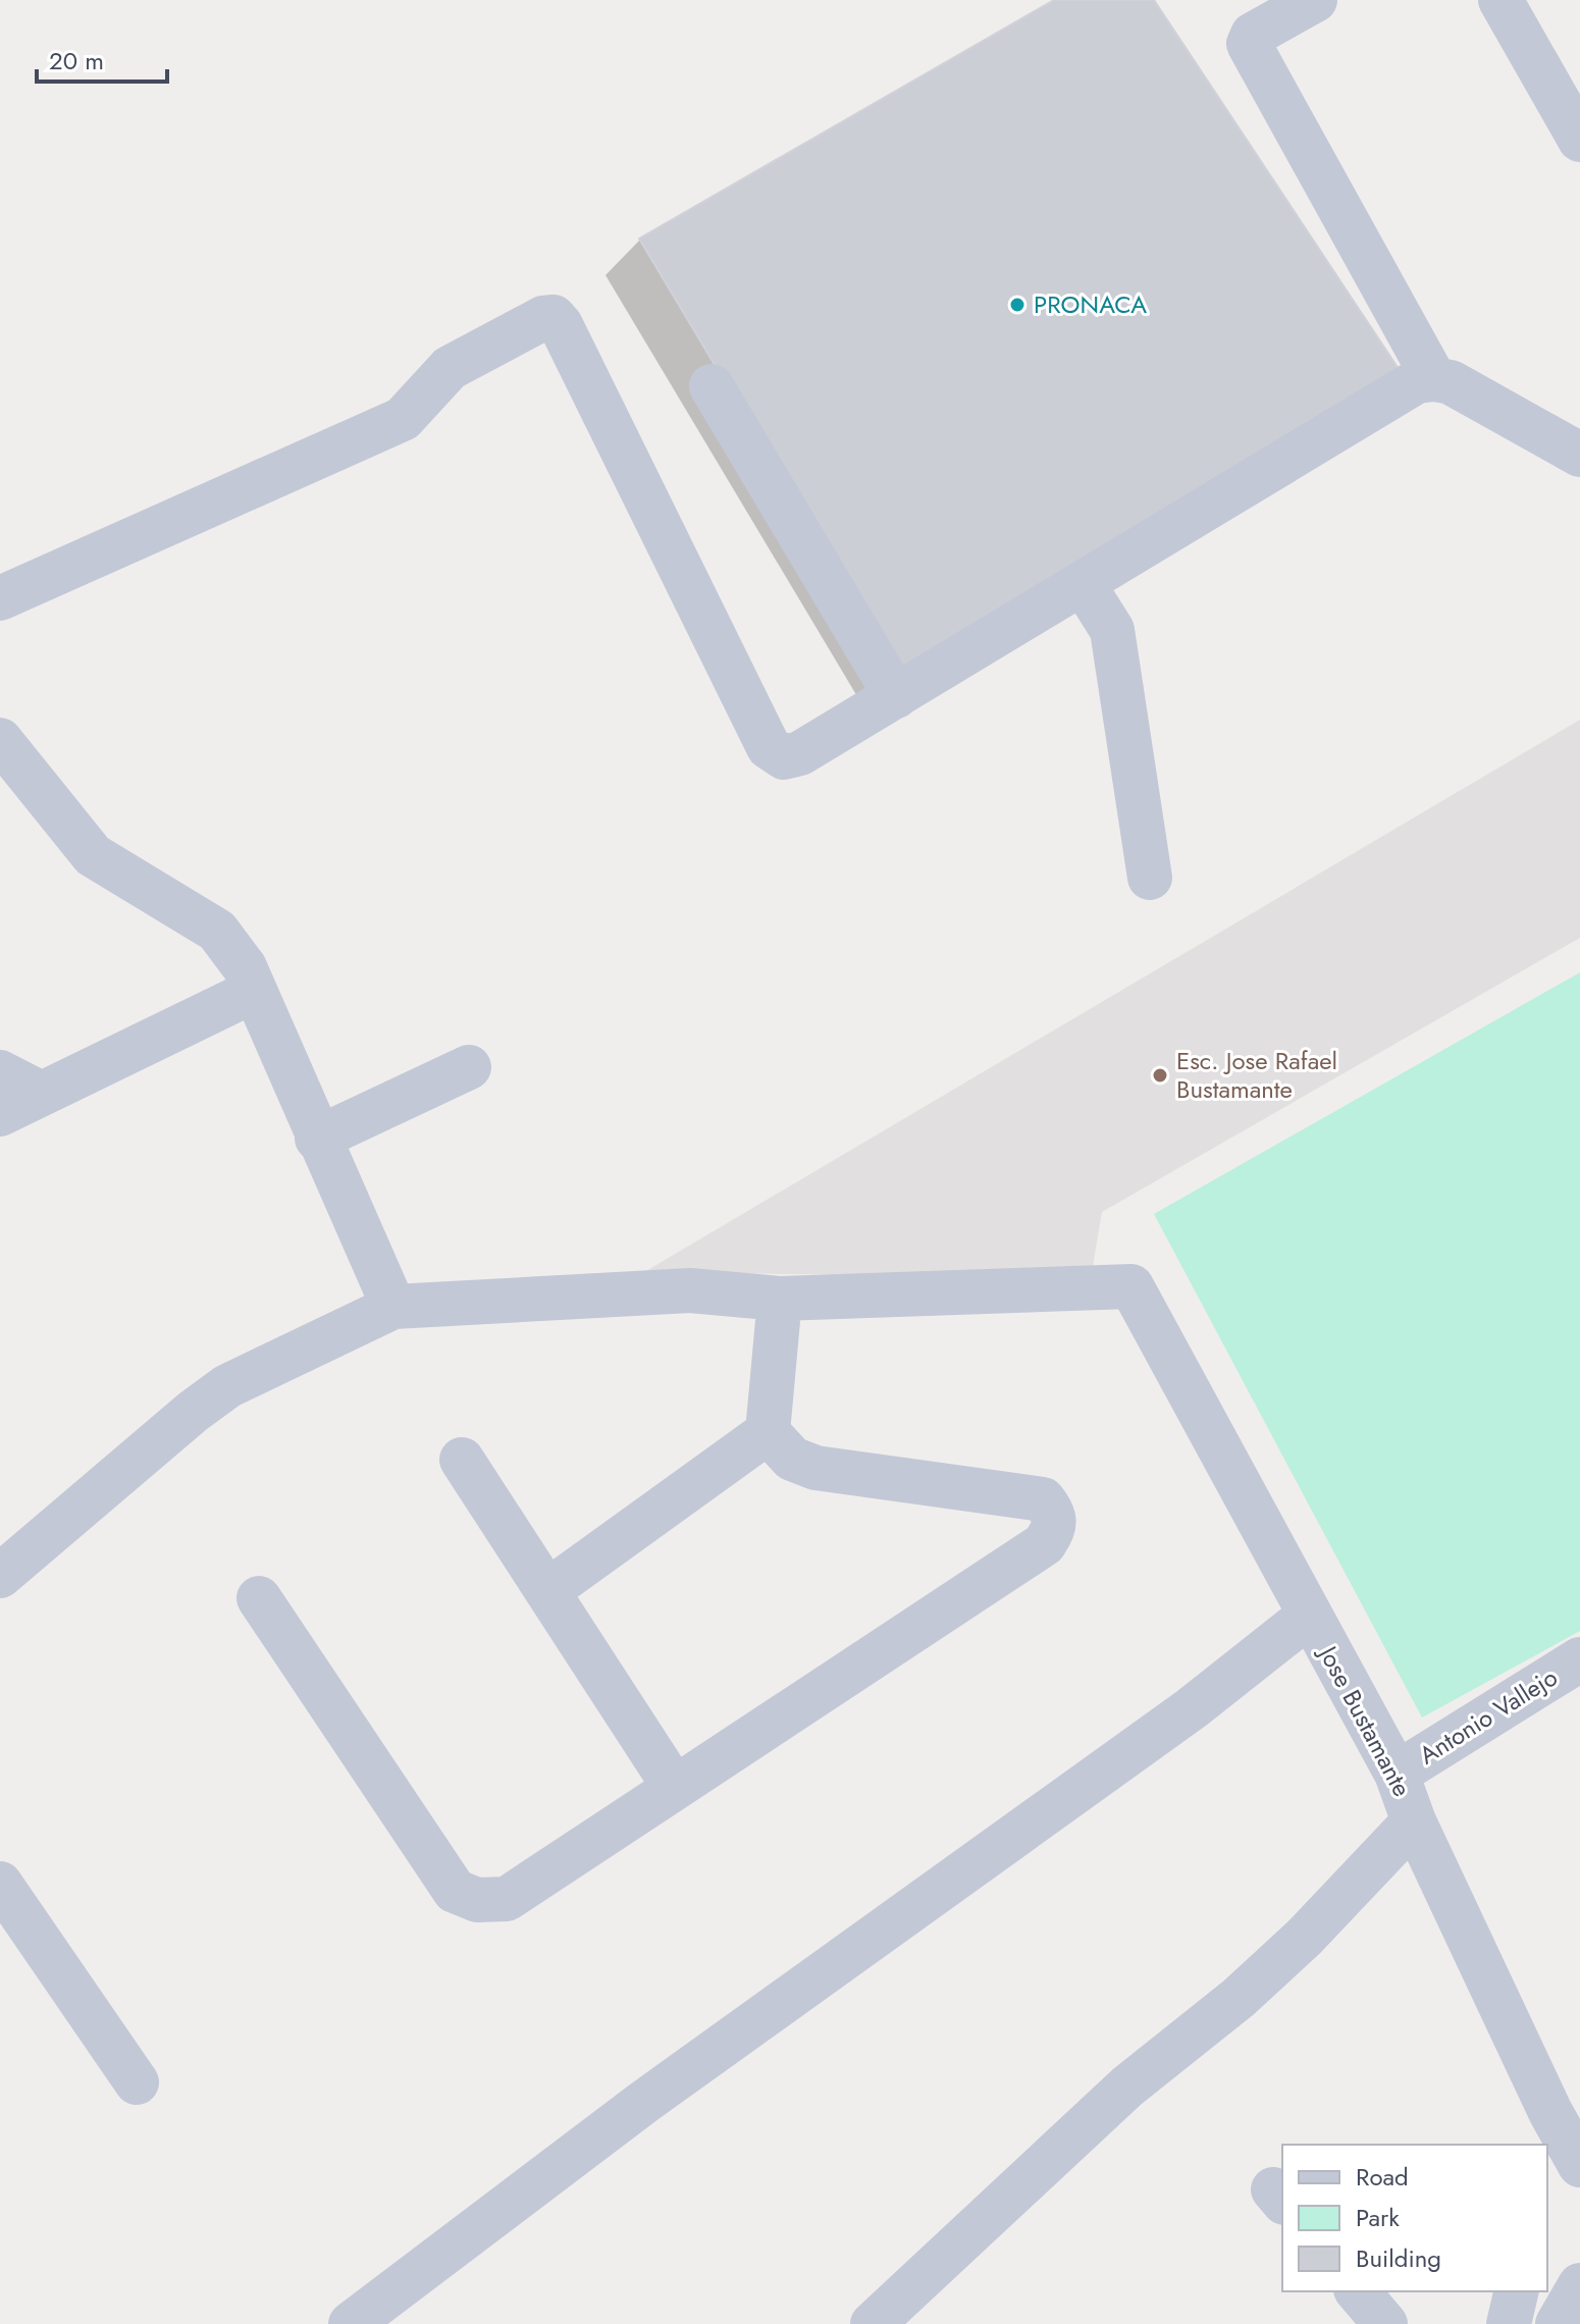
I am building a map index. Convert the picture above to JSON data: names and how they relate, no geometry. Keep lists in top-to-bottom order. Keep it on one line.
{"streets":{"street":["Antonio Vallejo","Jose Bustamante"]},"crossings":[["Antonio Vallejo","Jose Bustamante"]],"places":["PRONACA","Esc. Jose Rafael Bustamante"],"legend":["Road","Park","Building"],"scale_bar":"20 m"}
